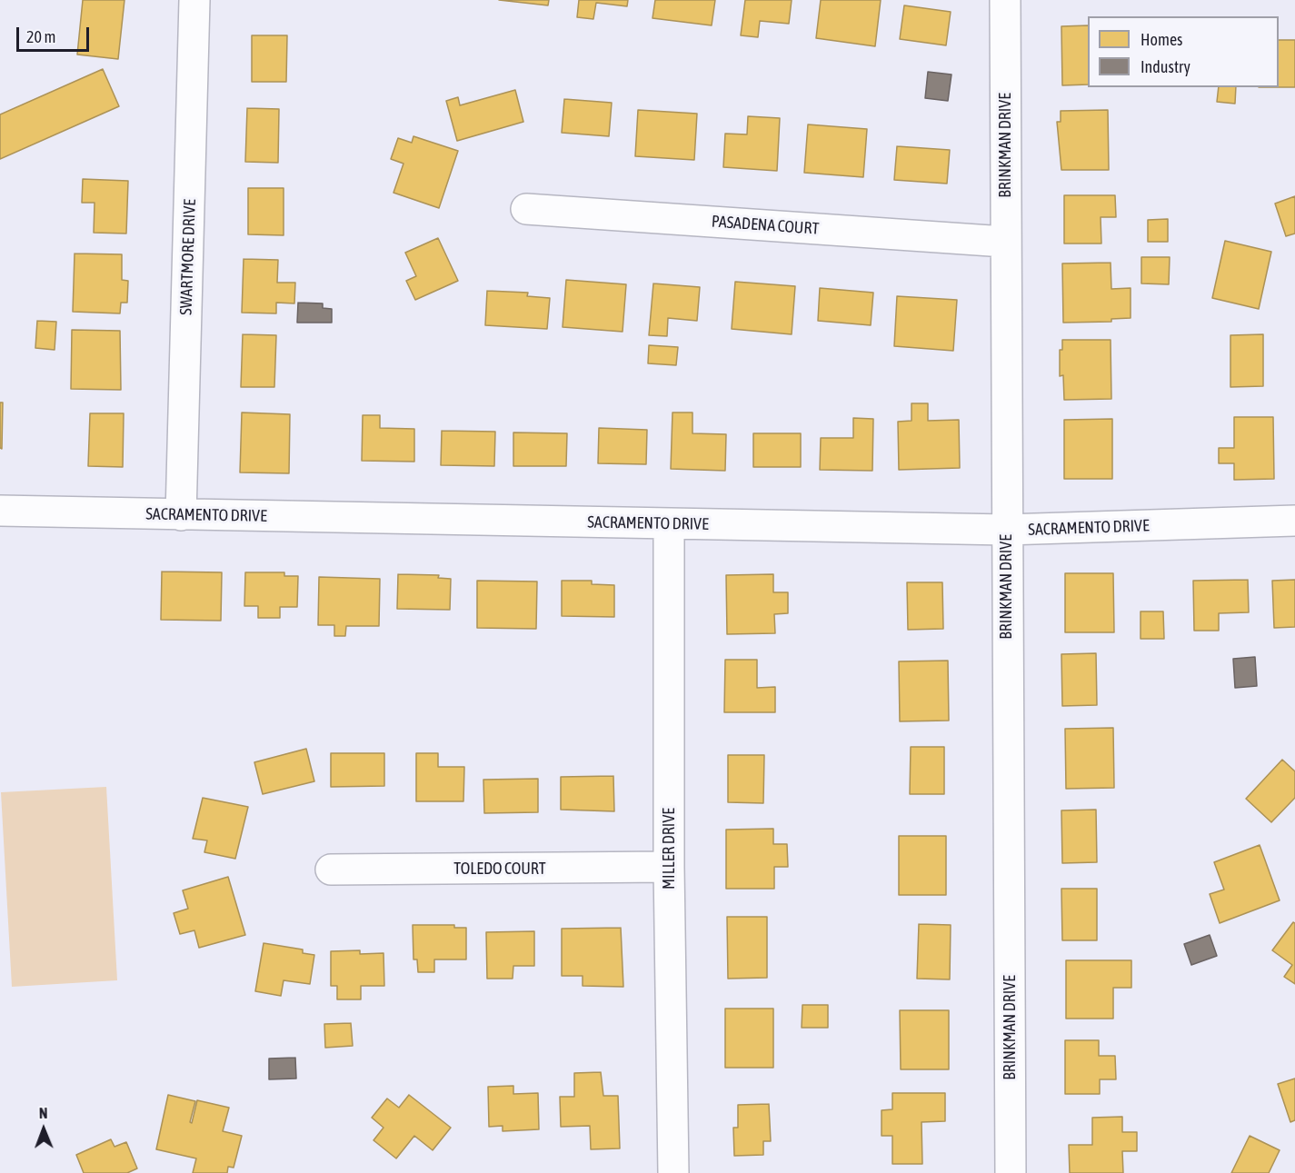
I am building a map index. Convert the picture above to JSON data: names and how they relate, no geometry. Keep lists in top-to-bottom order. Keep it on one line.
{"streets":{"street":["BRINKMAN DRIVE","PASADENA COURT","SWARTMORE DRIVE","SACRAMENTO DRIVE","MILLER DRIVE","TOLEDO COURT"]},"crossings":[["BRINKMAN DRIVE","PASADENA COURT"],["BRINKMAN DRIVE","SACRAMENTO DRIVE"],["SWARTMORE DRIVE","SACRAMENTO DRIVE"],["SACRAMENTO DRIVE","MILLER DRIVE"],["MILLER DRIVE","TOLEDO COURT"]],"legend":["Homes","Industry"],"scale_bar":"20 m","north":"top"}
